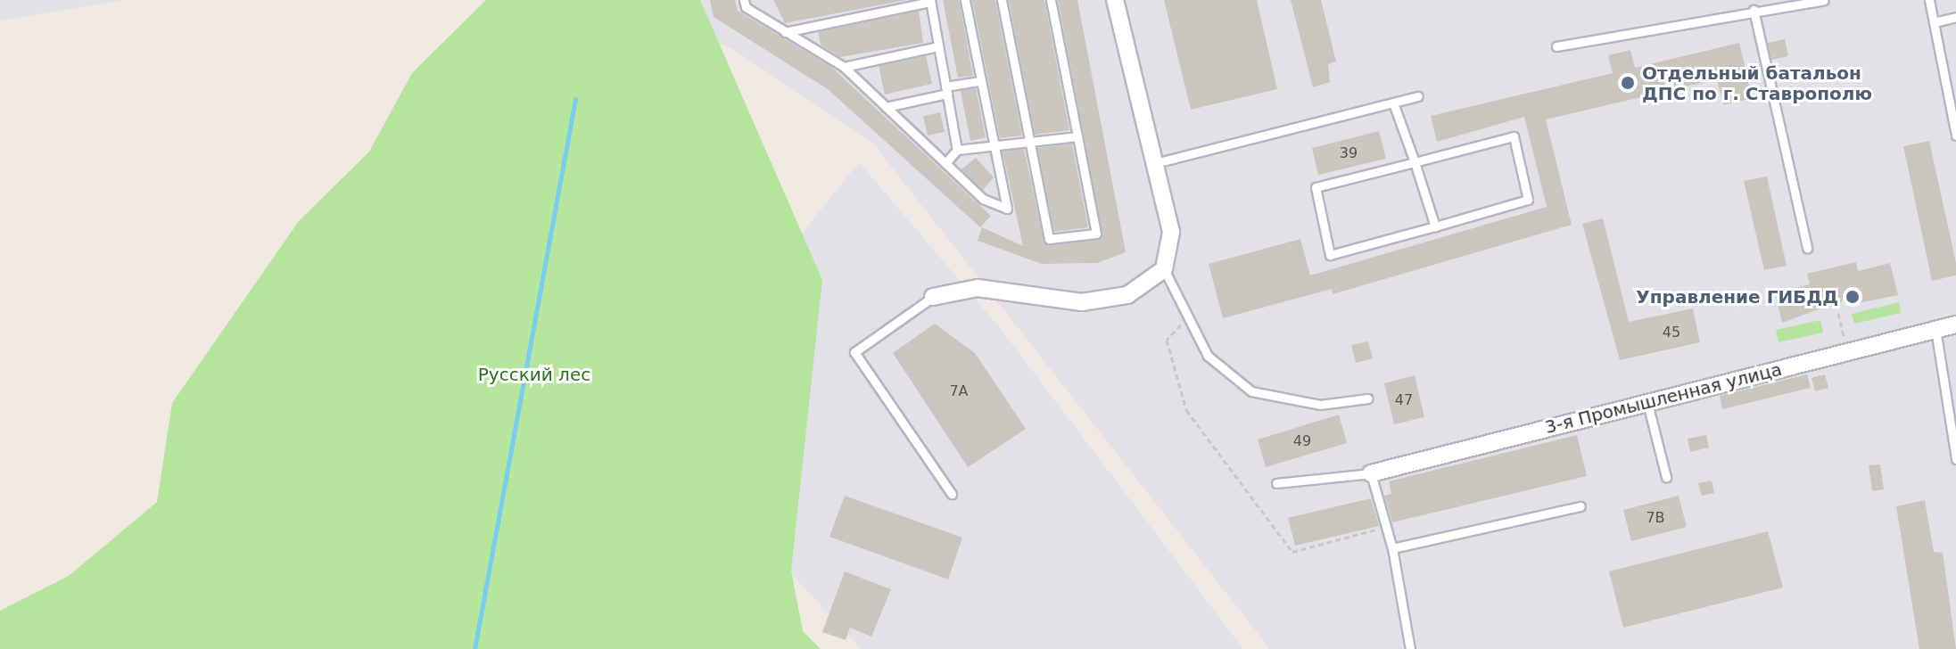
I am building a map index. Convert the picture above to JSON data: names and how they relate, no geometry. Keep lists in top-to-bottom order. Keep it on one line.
{"streets":{"street":["3-я Промышленная улица"]},"parks":["Русский лес"],"places":["Отдельный батальон ДПС по г. Ставрополю","Управление ГИБДД"],"house_numbers":["39","45","7А","47","49","7В"]}
